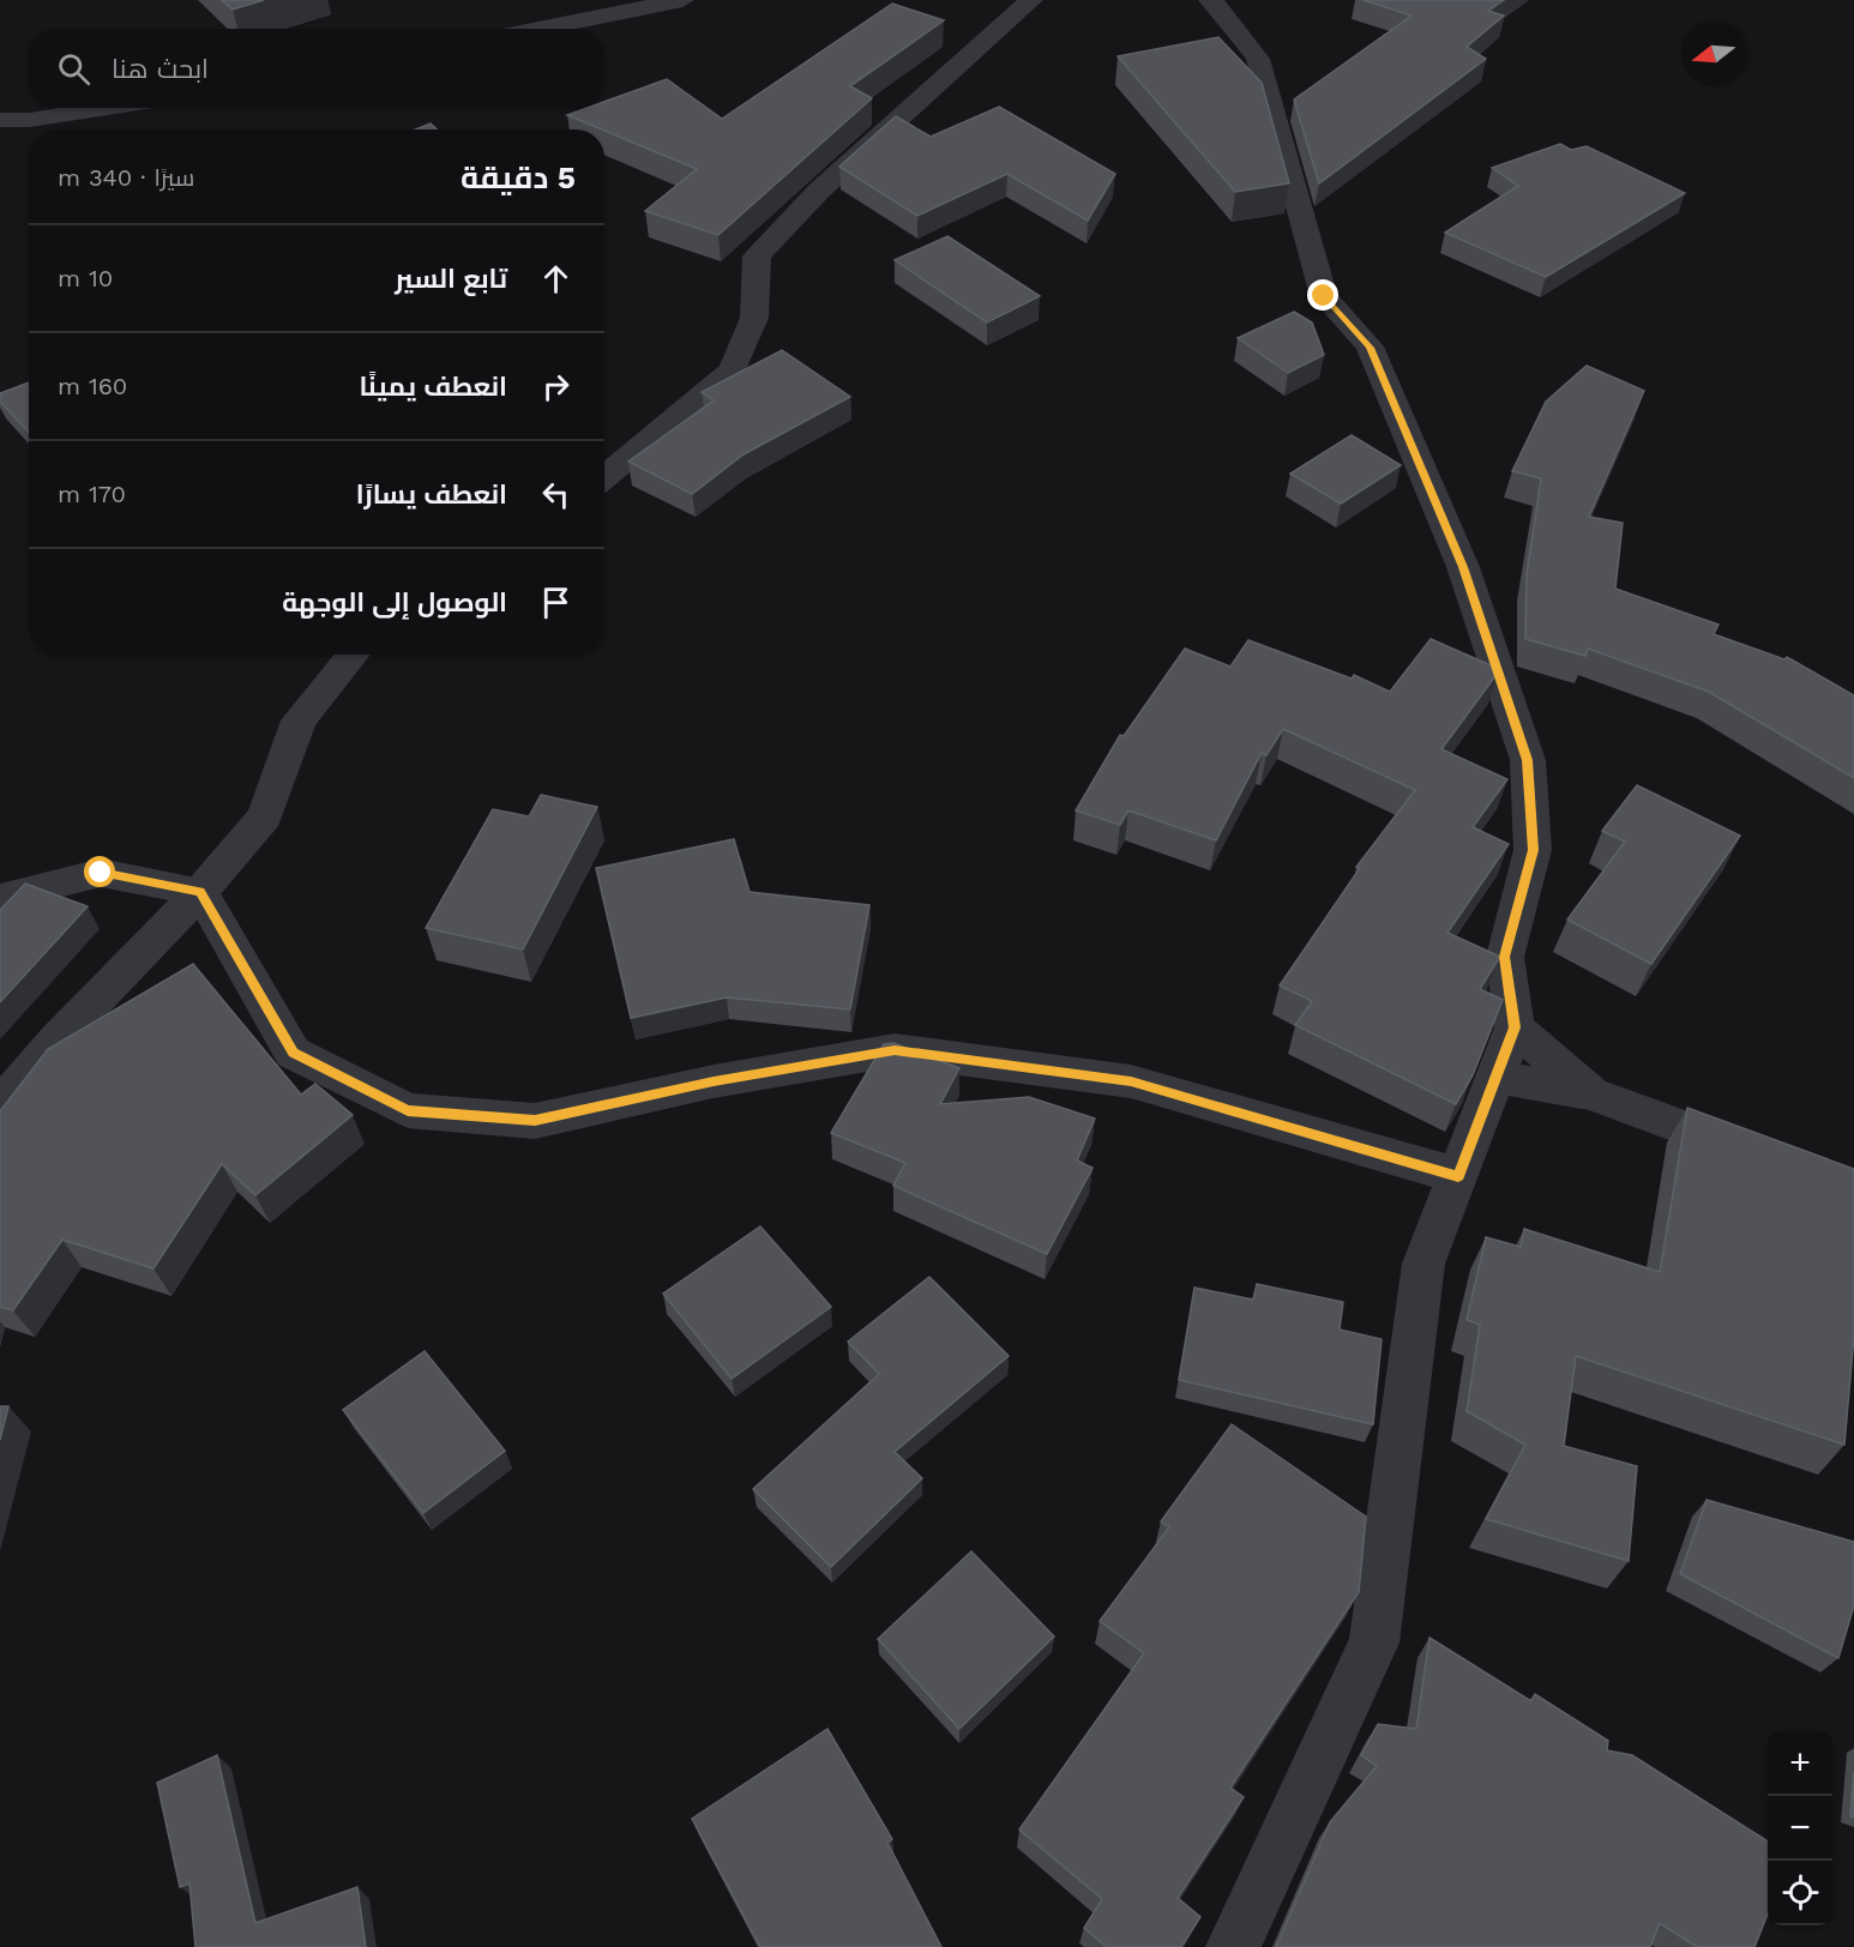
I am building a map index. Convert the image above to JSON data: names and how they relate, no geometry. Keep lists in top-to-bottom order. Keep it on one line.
{"north":"left","page":{"search":"ابحث هنا","heading":["5 دقيقة","سيرًا · 340 m"],"list":[["تابع السير","10 m"],["انعطف يمينًا","160 m"],["انعطف يسارًا","170 m"],"الوصول إلى الوجهة"],"map_buttons":["+","−"]}}
